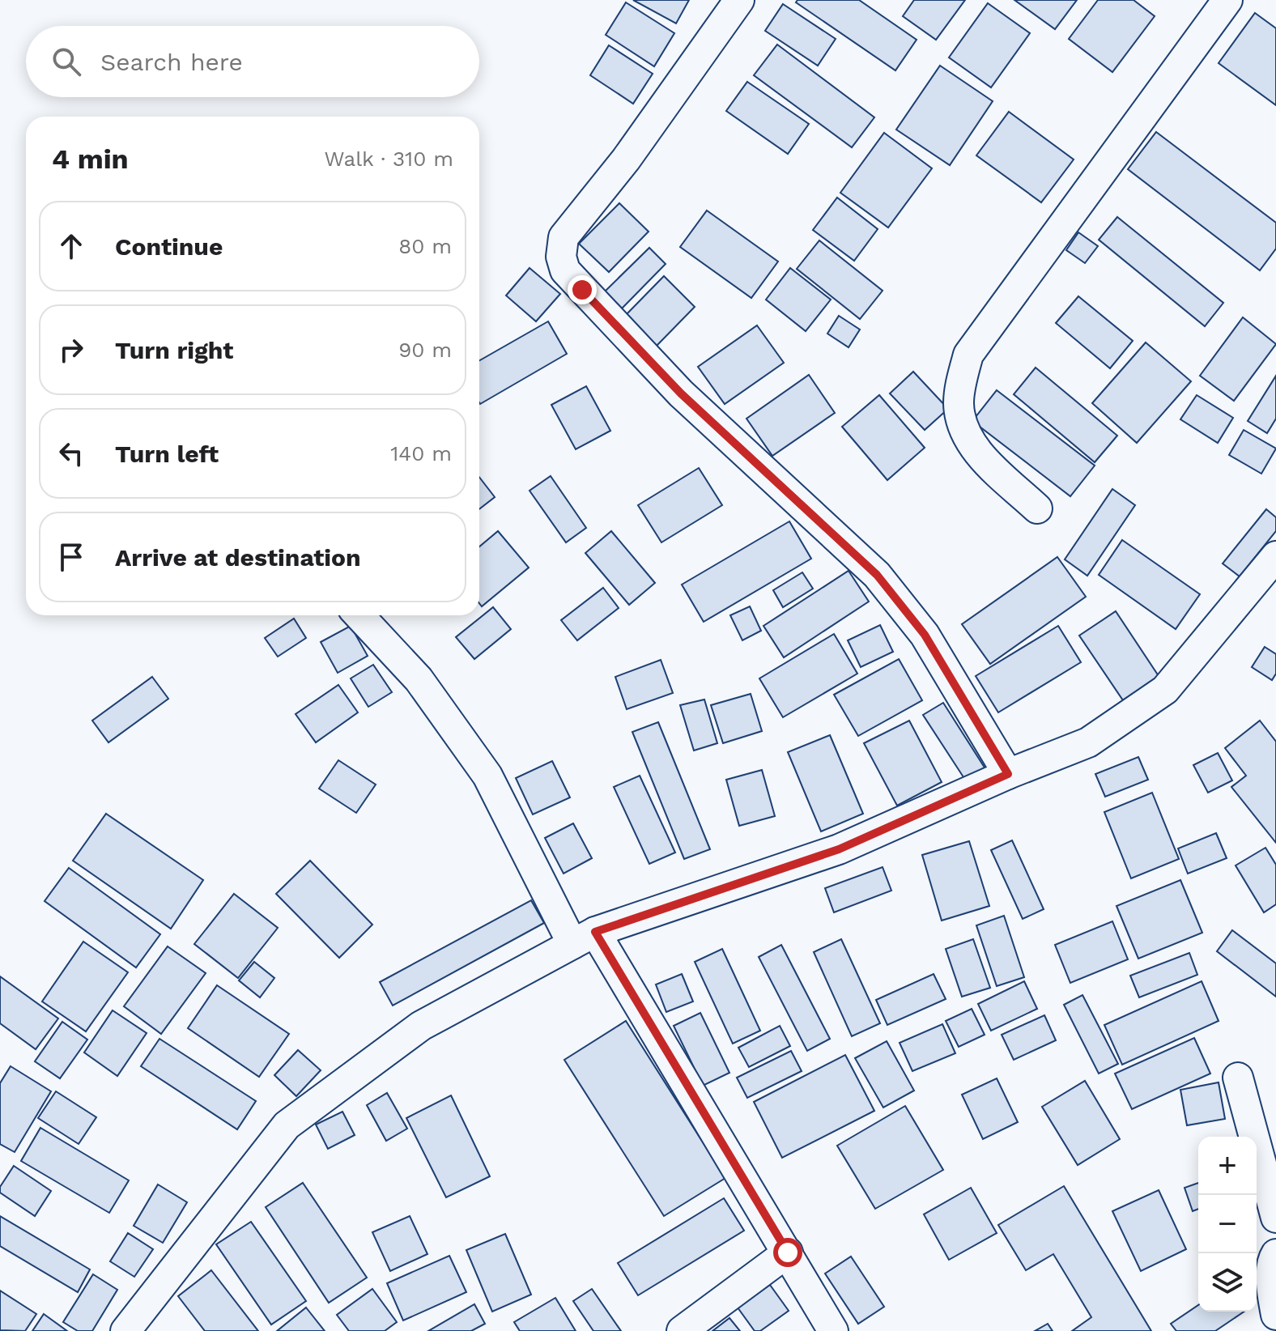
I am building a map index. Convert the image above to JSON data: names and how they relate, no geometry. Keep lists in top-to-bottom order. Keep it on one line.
{"page":{"search":"Search here","heading":["4 min","Walk · 310 m"],"list":[["Continue","80 m"],["Turn right","90 m"],["Turn left","140 m"],"Arrive at destination"],"map_buttons":["+","−"]}}
